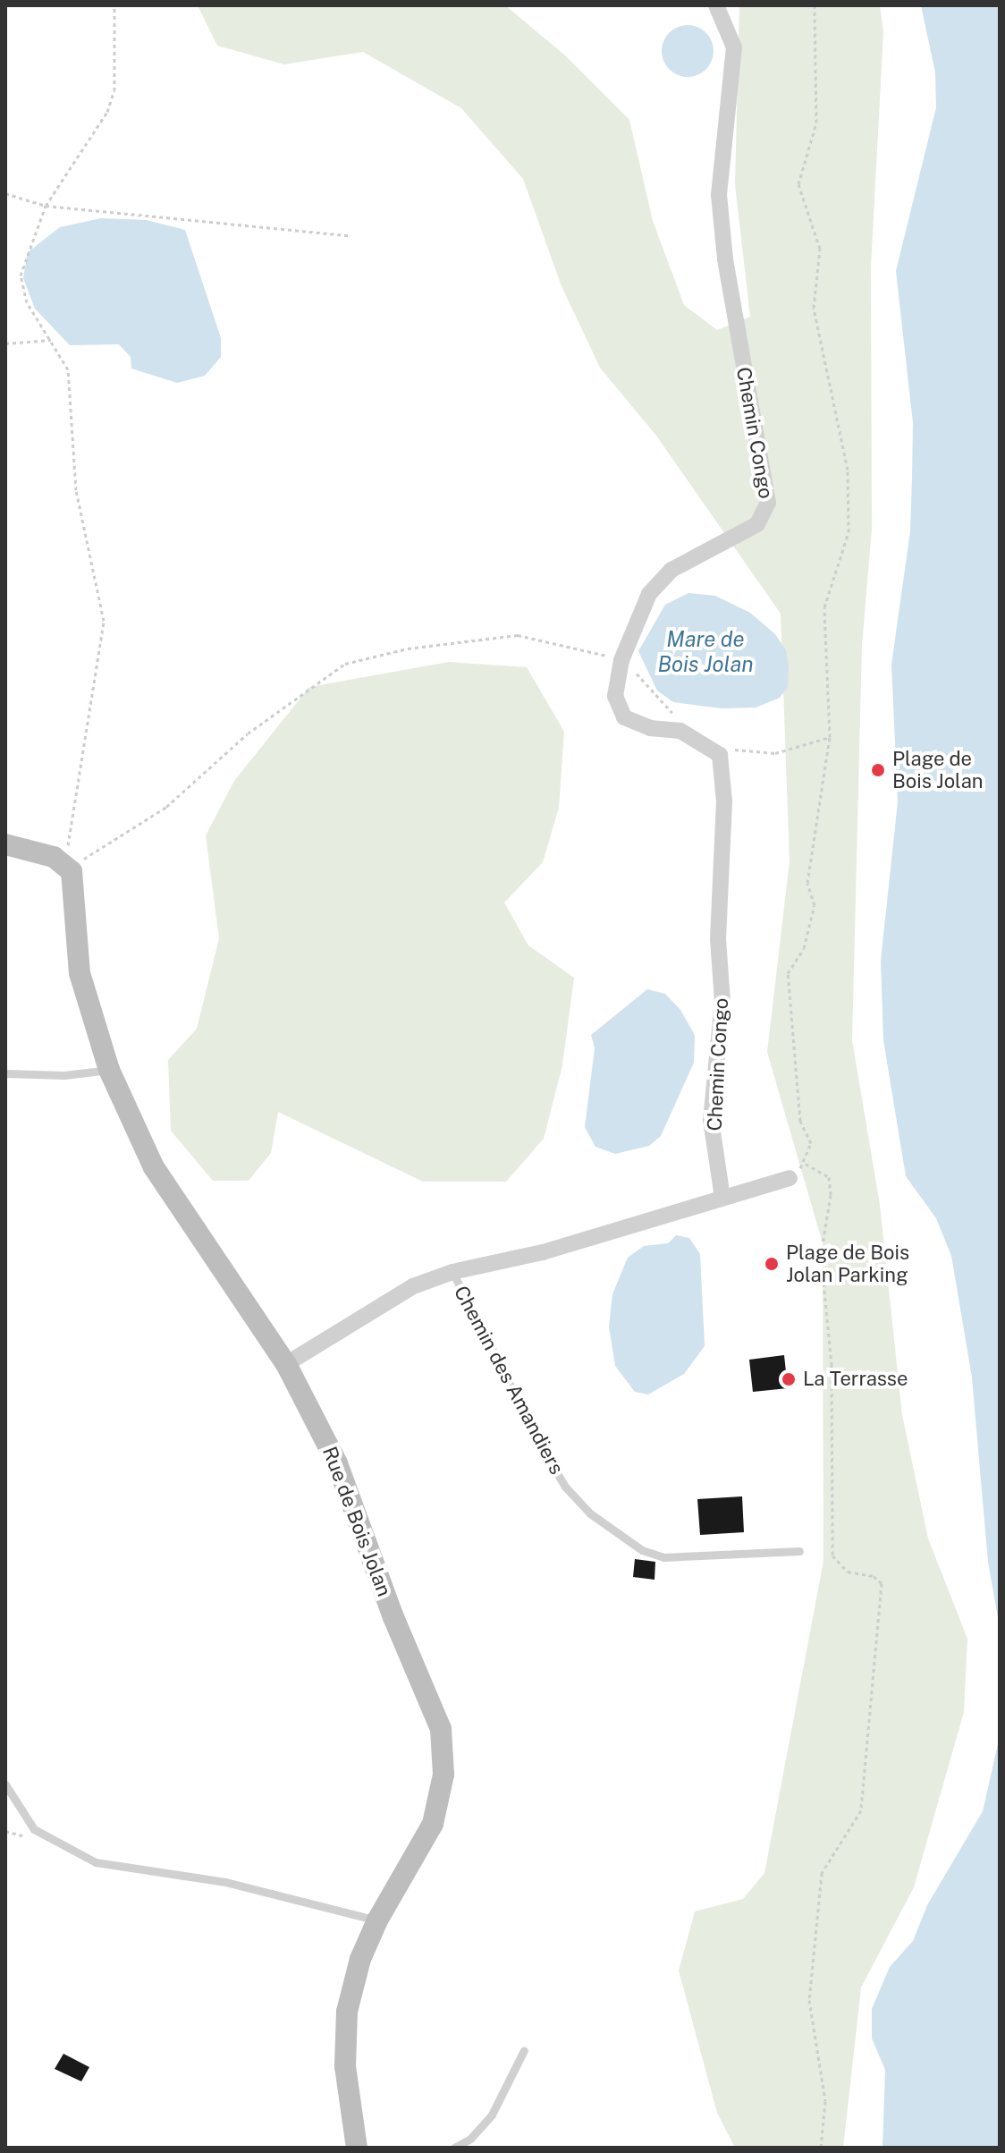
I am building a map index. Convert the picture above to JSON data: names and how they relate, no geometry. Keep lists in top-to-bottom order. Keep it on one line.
{"streets":{"street":["Chemin Congo","Rue de Bois Jolan"],"lane":["Chemin des Amandiers"]},"water":["Mare de Bois Jolan"],"places":["Plage de Bois Jolan","Plage de Bois Jolan Parking","La Terrasse"]}
